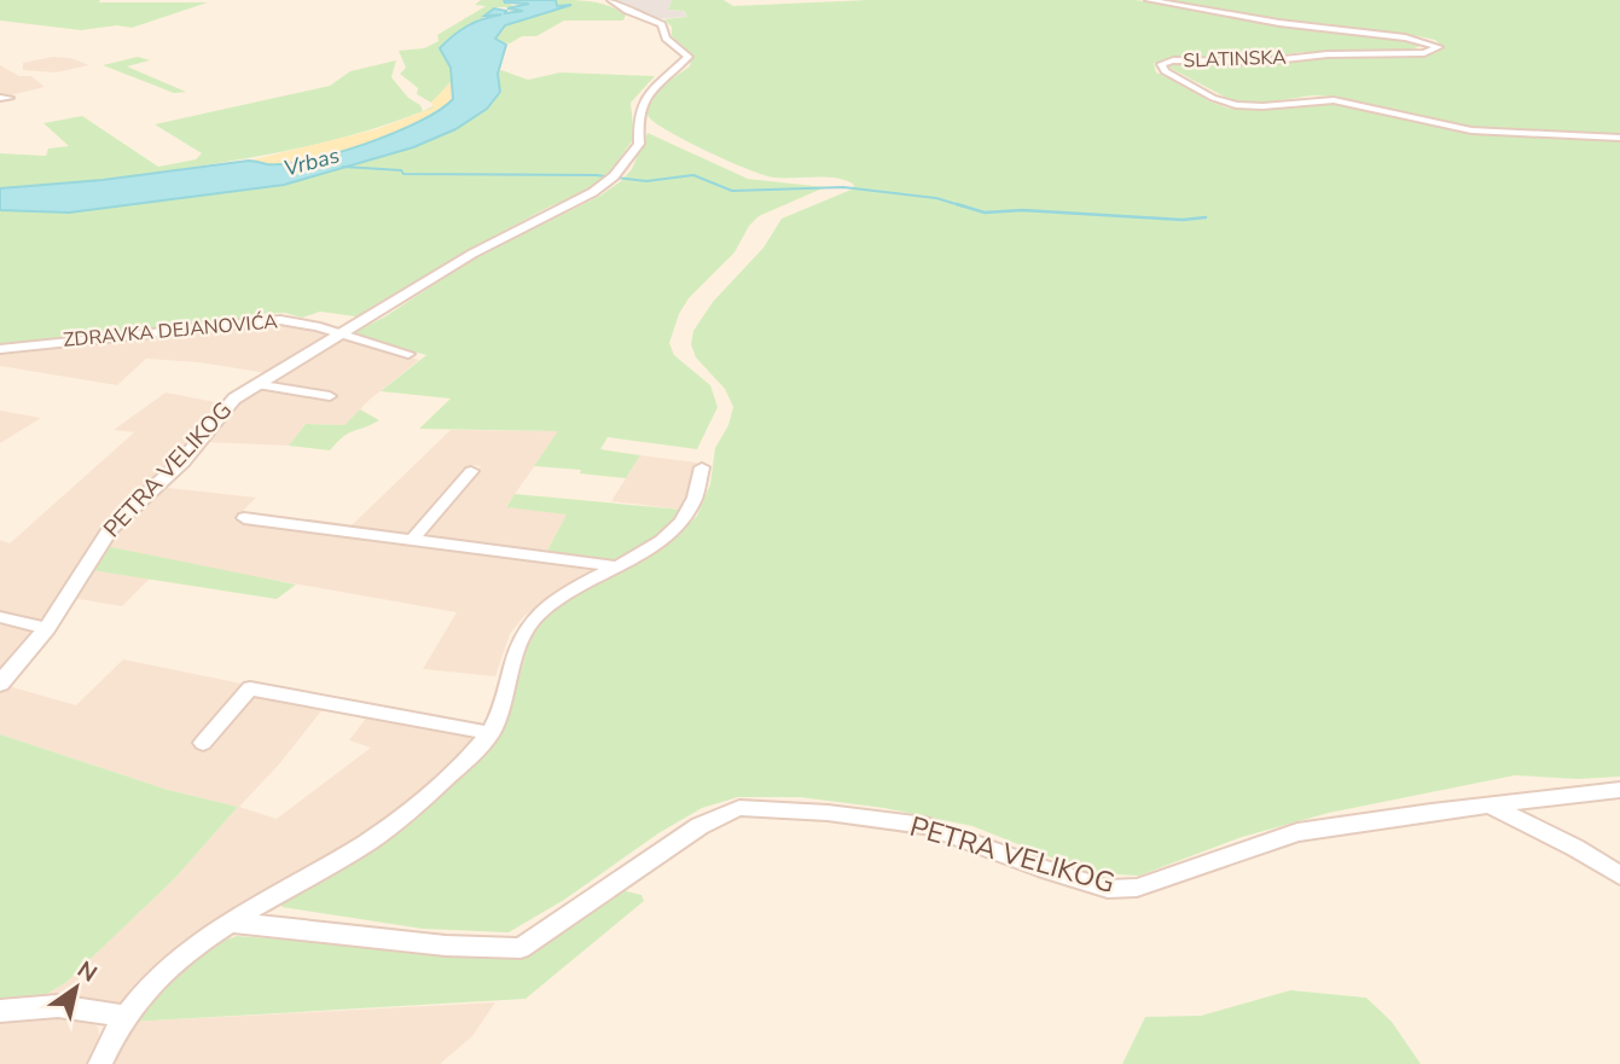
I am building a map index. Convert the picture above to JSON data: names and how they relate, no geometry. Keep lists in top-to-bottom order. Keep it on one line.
{"streets":{"street":["SLATINSKA","ZDRAVKA DEJANOVIĆA","PETRA VELIKOG"]},"crossings":[["ZDRAVKA DEJANOVIĆA","PETRA VELIKOG"]],"water":["Vrbas"],"north":"top right"}
